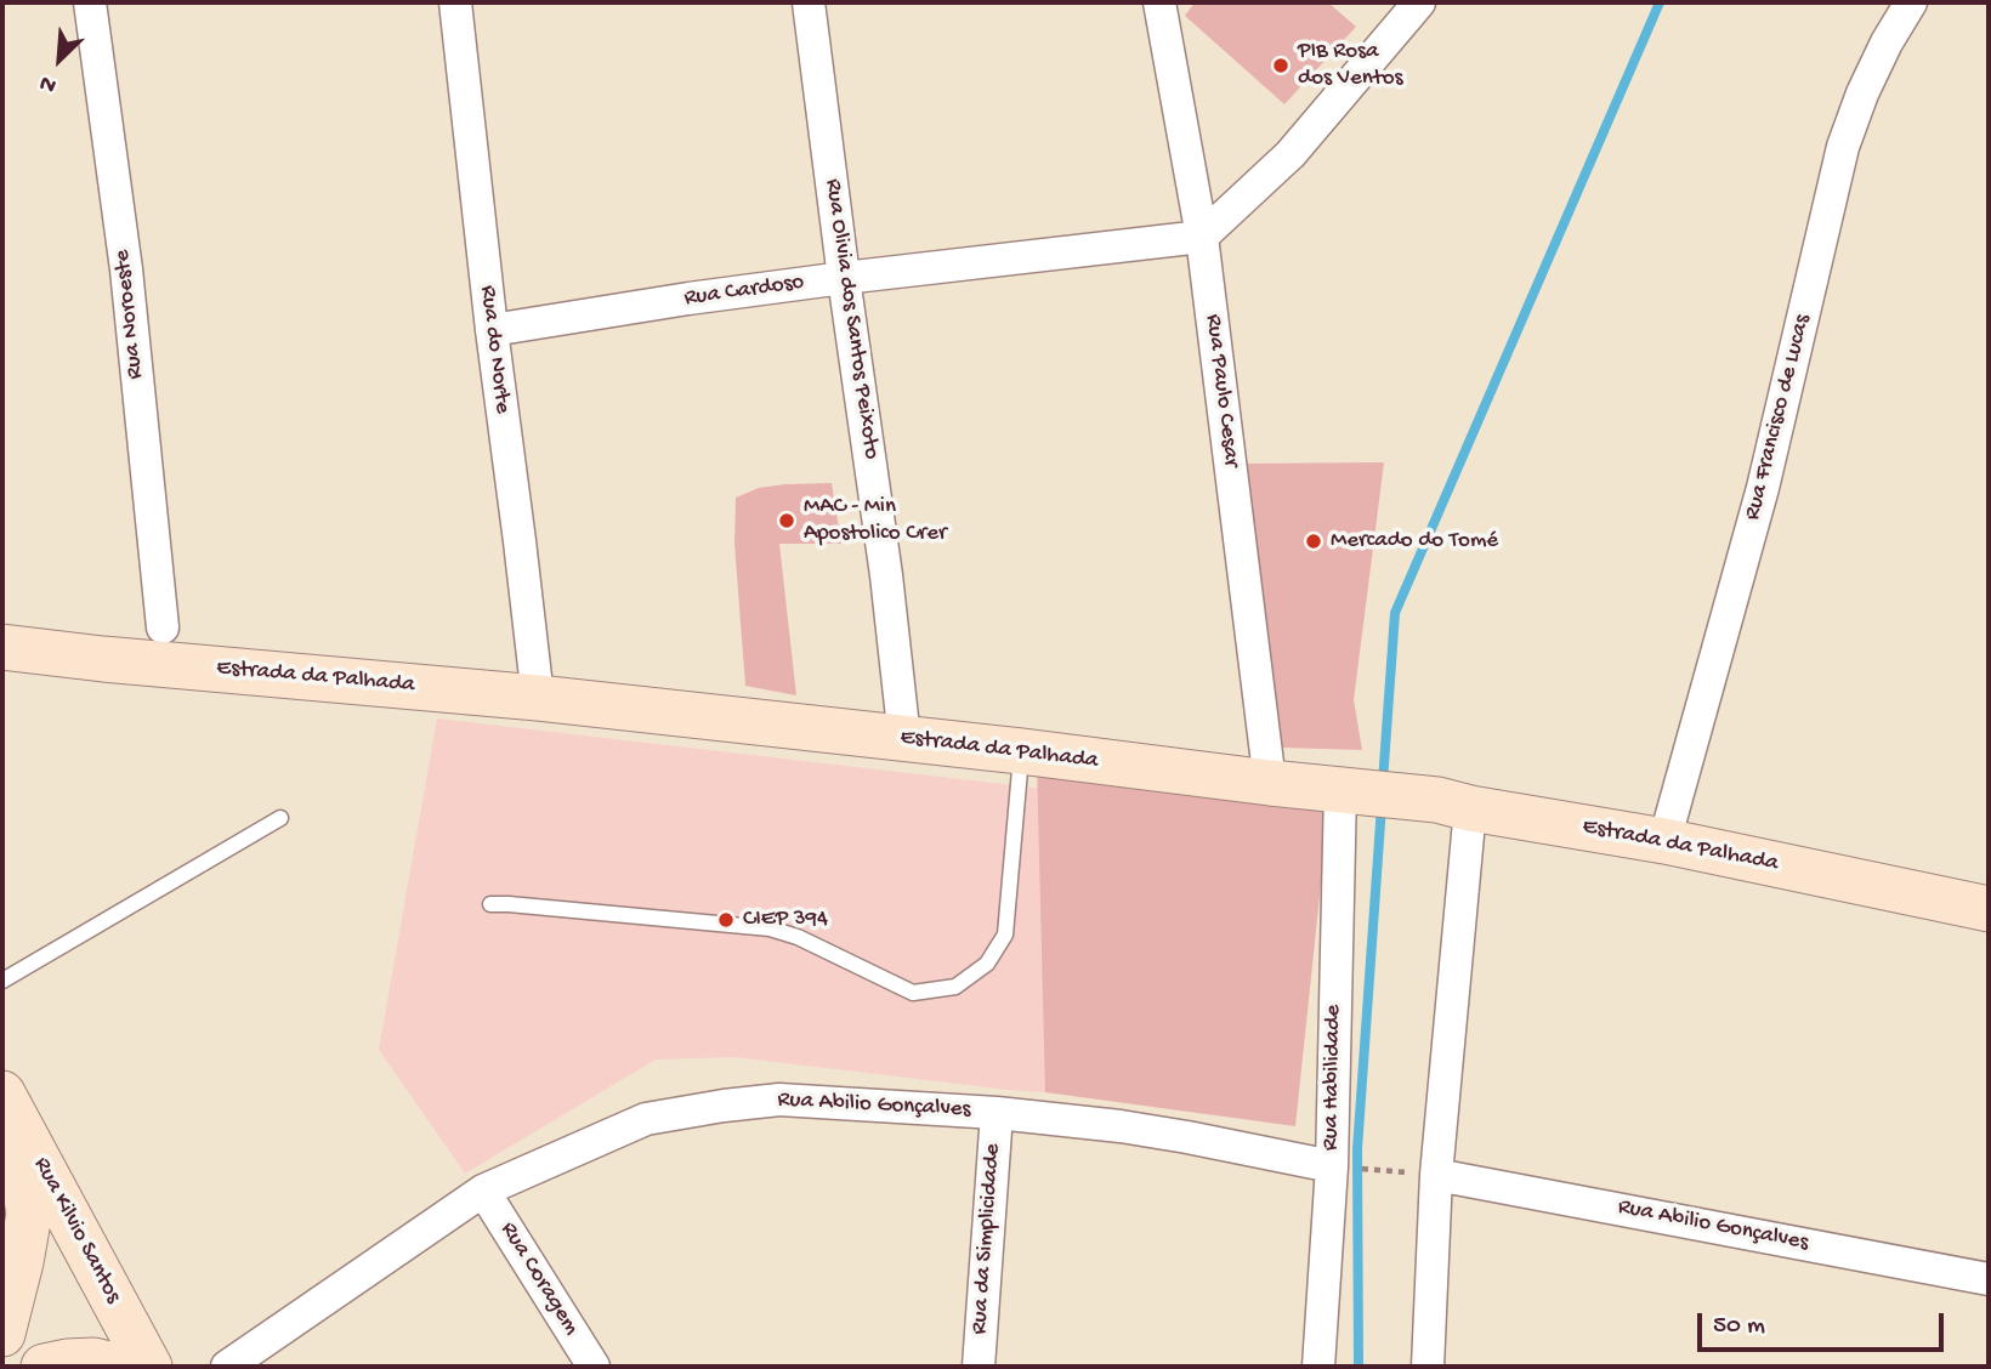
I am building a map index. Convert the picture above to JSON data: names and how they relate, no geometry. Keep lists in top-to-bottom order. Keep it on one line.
{"streets":{"main road":["Estrada da Palhada","Rua Kilvio Santos"],"street":["Rua Cardoso","Rua Noroeste","Rua Olivia dos Santos Peixoto","Rua do Norte","Rua Paulo Cesar","Rua Francisco de Lucas","Rua Habilidade","Rua Abilio Gonçalves","Rua da Simplicidade","Rua Coragem"]},"crossings":[["Rua Cardoso","Rua Olivia dos Santos Peixoto"],["Rua Cardoso","Rua do Norte"],["Rua Cardoso","Rua Paulo Cesar"],["Rua Olivia dos Santos Peixoto","Estrada da Palhada"],["Rua do Norte","Estrada da Palhada"],["Rua Paulo Cesar","Estrada da Palhada"],["Rua Francisco de Lucas","Estrada da Palhada"],["Estrada da Palhada","Rua Habilidade"],["Rua Habilidade","Rua Abilio Gonçalves"],["Rua Abilio Gonçalves","Rua da Simplicidade"],["Rua Abilio Gonçalves","Rua Coragem"]],"places":["PIB Rosa dos Ventos","MAC - Min Apostolico Crer","Mercado do Tomé","CIEP 394"],"scale_bar":"50 m","north":"bottom left"}
